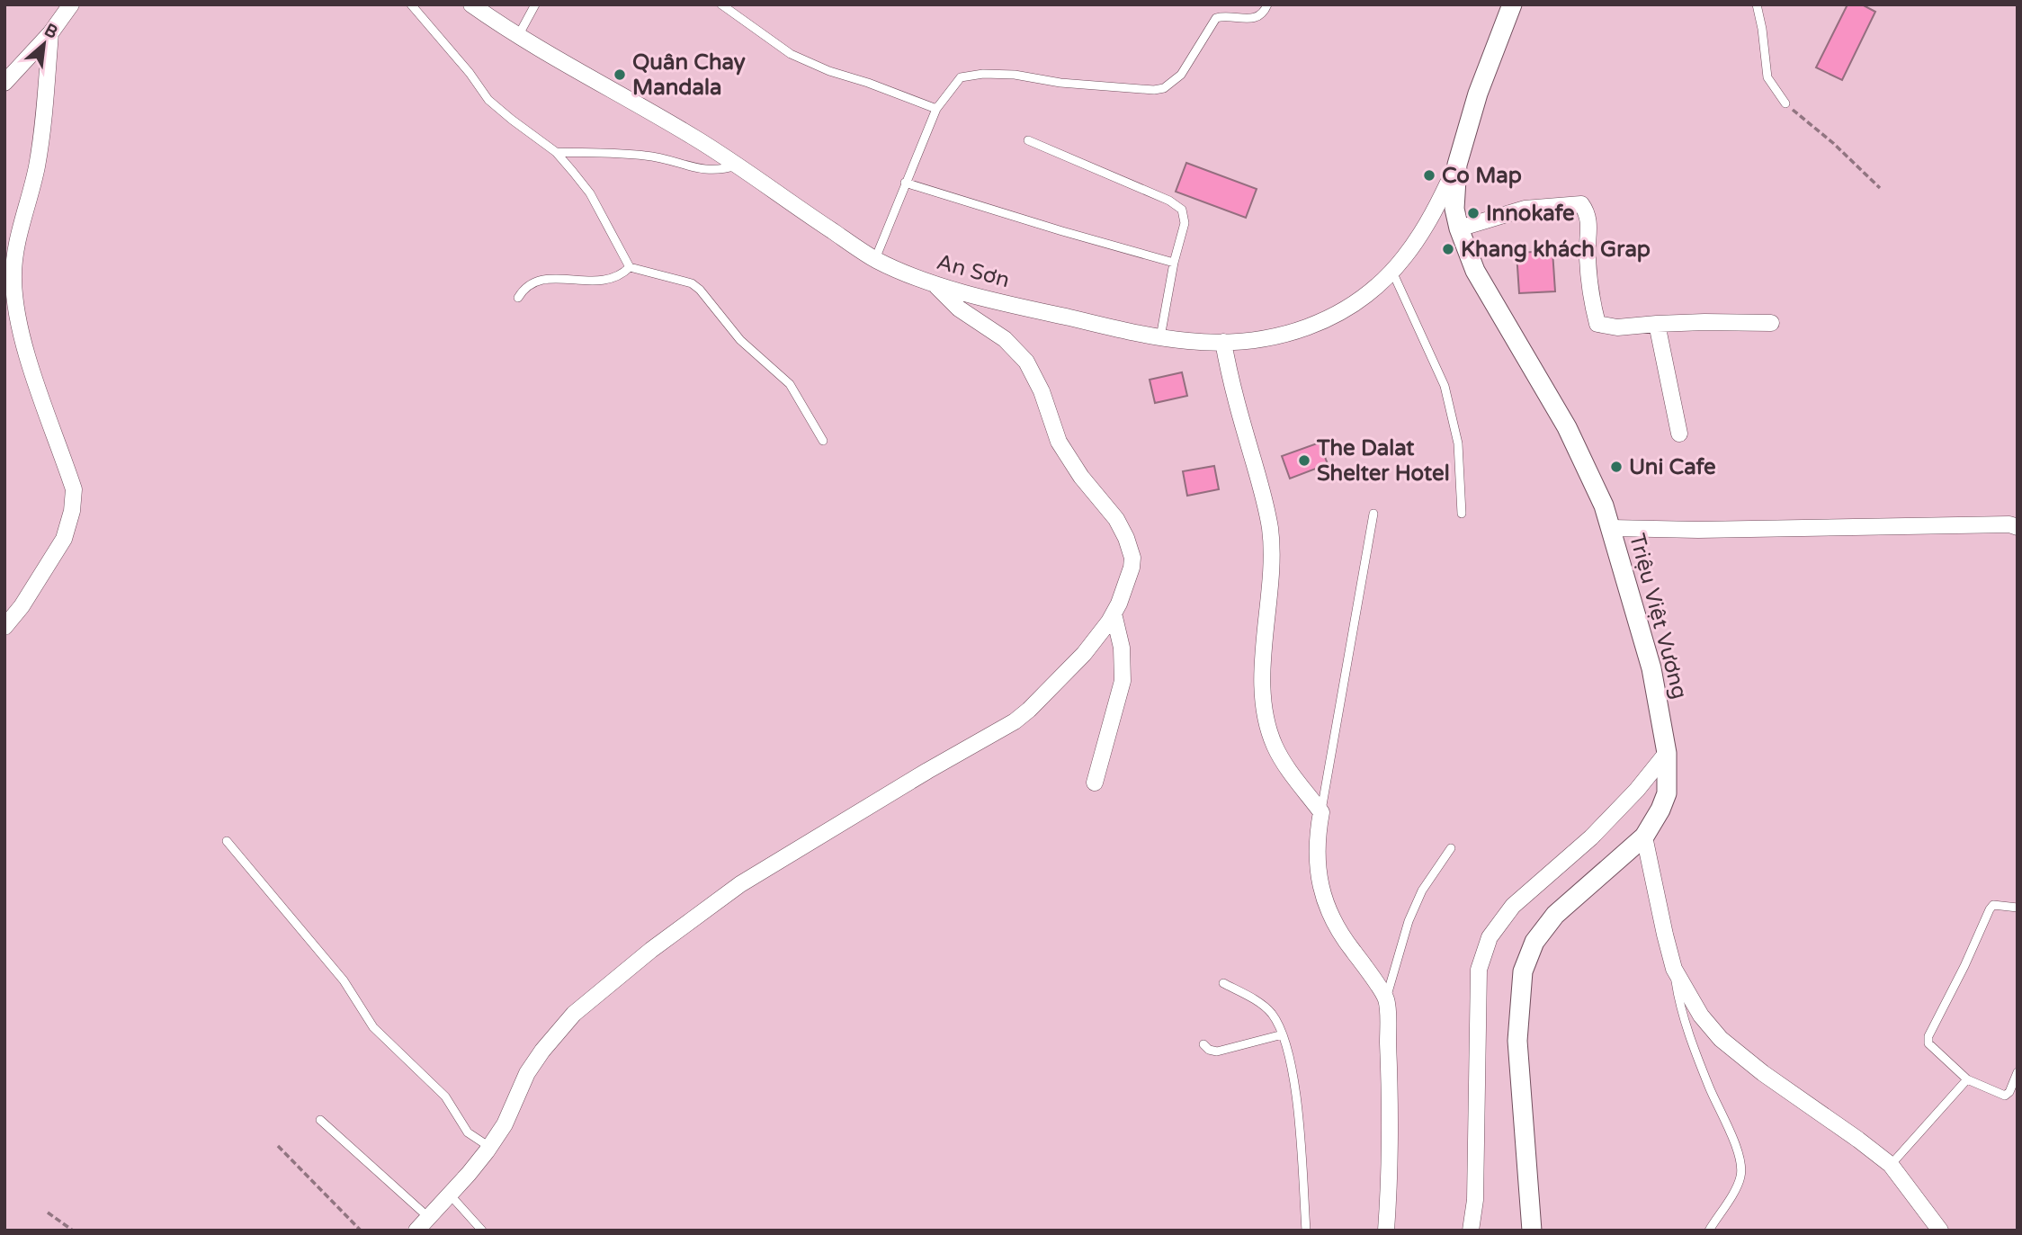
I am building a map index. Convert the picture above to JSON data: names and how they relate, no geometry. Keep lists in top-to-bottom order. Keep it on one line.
{"streets":{"street":["An Sơn","Triệu Việt Vương"]},"crossings":[["An Sơn","Triệu Việt Vương"]],"places":["Quân Chay Mandala","Co Map","Innokafe","Khang khách Grap","The Dalat Shelter Hotel","Uni Cafe"],"north":"top right"}
